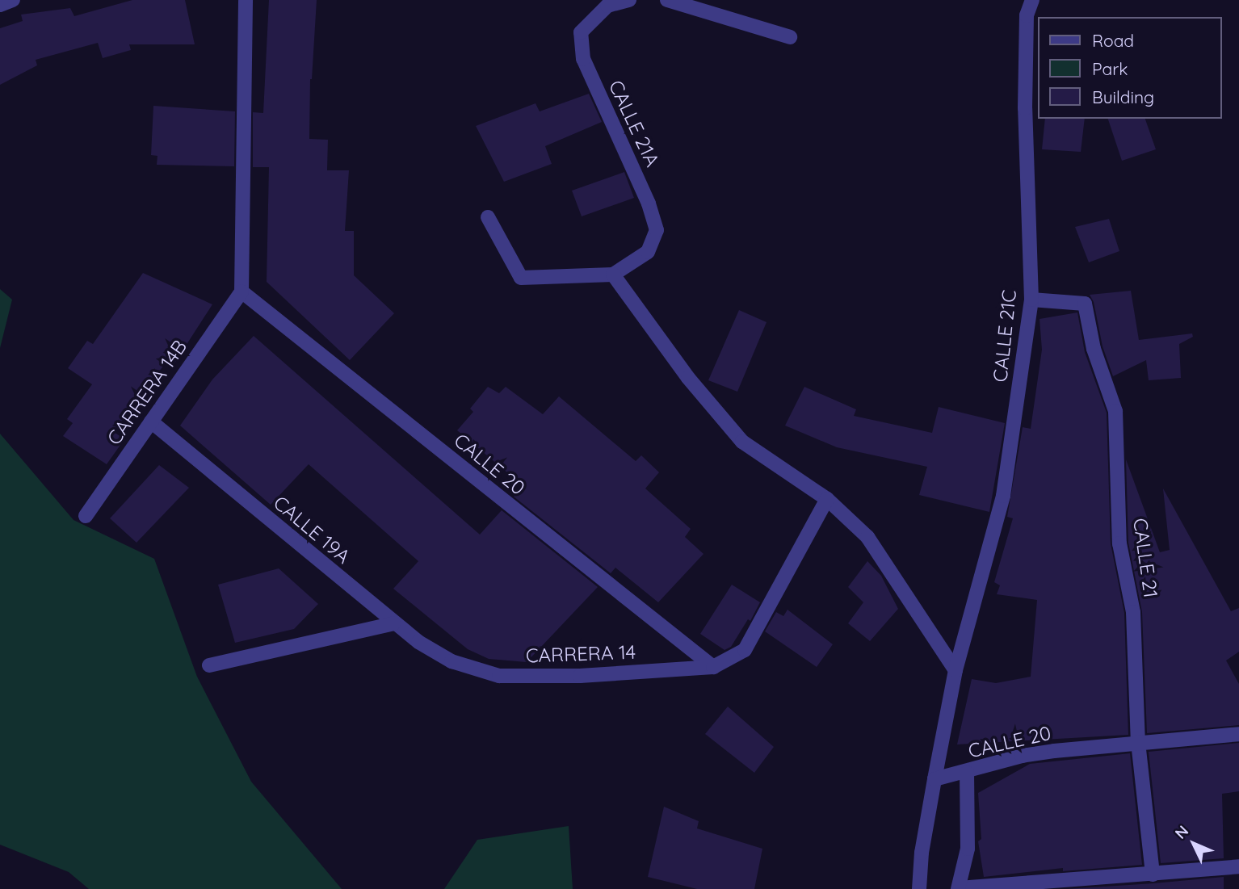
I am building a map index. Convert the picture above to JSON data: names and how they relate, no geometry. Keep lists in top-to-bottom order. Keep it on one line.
{"streets":{"street":["CALLE 21A","CALLE 21C","CARRERA 14B","CALLE 20","CALLE 19A","CALLE 21","CARRERA 14"]},"crossings":[["CALLE 21C","CALLE 20"],["CALLE 21C","CALLE 21"],["CARRERA 14B","CALLE 20"],["CARRERA 14B","CALLE 19A"],["CALLE 20","CALLE 21"],["CALLE 20","CARRERA 14"],["CALLE 19A","CARRERA 14"]],"legend":["Road","Park","Building"],"north":"top left"}
